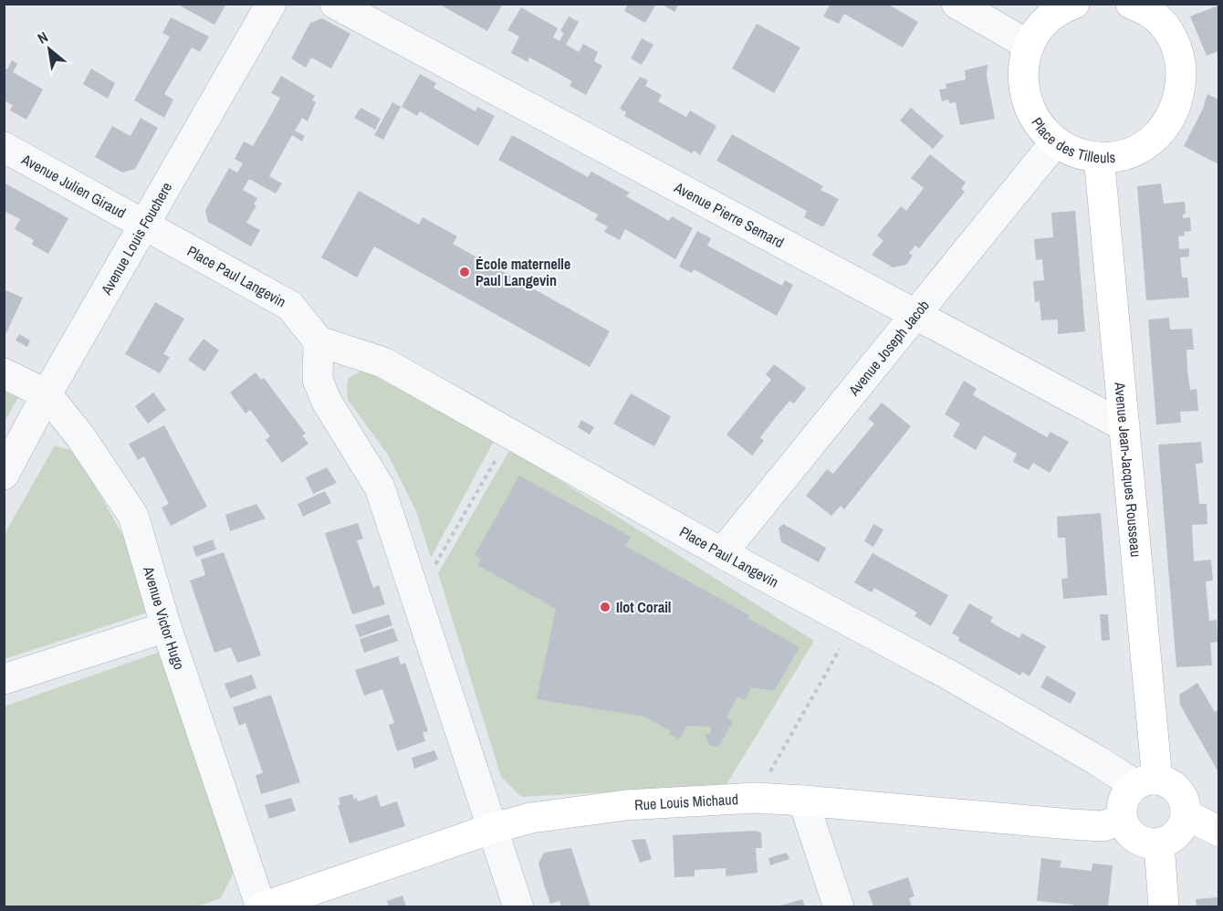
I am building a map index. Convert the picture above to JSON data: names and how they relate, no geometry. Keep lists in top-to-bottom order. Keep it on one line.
{"streets":{"street":["Place des Tilleuls","Avenue Julien Giraud","Avenue Pierre Semard","Avenue Louis Fouchere","Place Paul Langevin","Avenue Joseph Jacob","Avenue Jean-Jacques Rousseau","Avenue Victor Hugo","Rue Louis Michaud"]},"crossings":[["Place des Tilleuls","Avenue Joseph Jacob"],["Place des Tilleuls","Avenue Jean-Jacques Rousseau"],["Avenue Julien Giraud","Avenue Louis Fouchere"],["Avenue Julien Giraud","Place Paul Langevin"],["Avenue Pierre Semard","Avenue Joseph Jacob"],["Avenue Pierre Semard","Avenue Jean-Jacques Rousseau"],["Avenue Louis Fouchere","Place Paul Langevin"],["Avenue Louis Fouchere","Avenue Victor Hugo"],["Place Paul Langevin","Avenue Joseph Jacob"],["Place Paul Langevin","Avenue Jean-Jacques Rousseau"],["Place Paul Langevin","Rue Louis Michaud"],["Avenue Jean-Jacques Rousseau","Rue Louis Michaud"],["Avenue Victor Hugo","Rue Louis Michaud"]],"places":["École maternelle Paul Langevin","Ilot Corail"],"north":"top left"}
